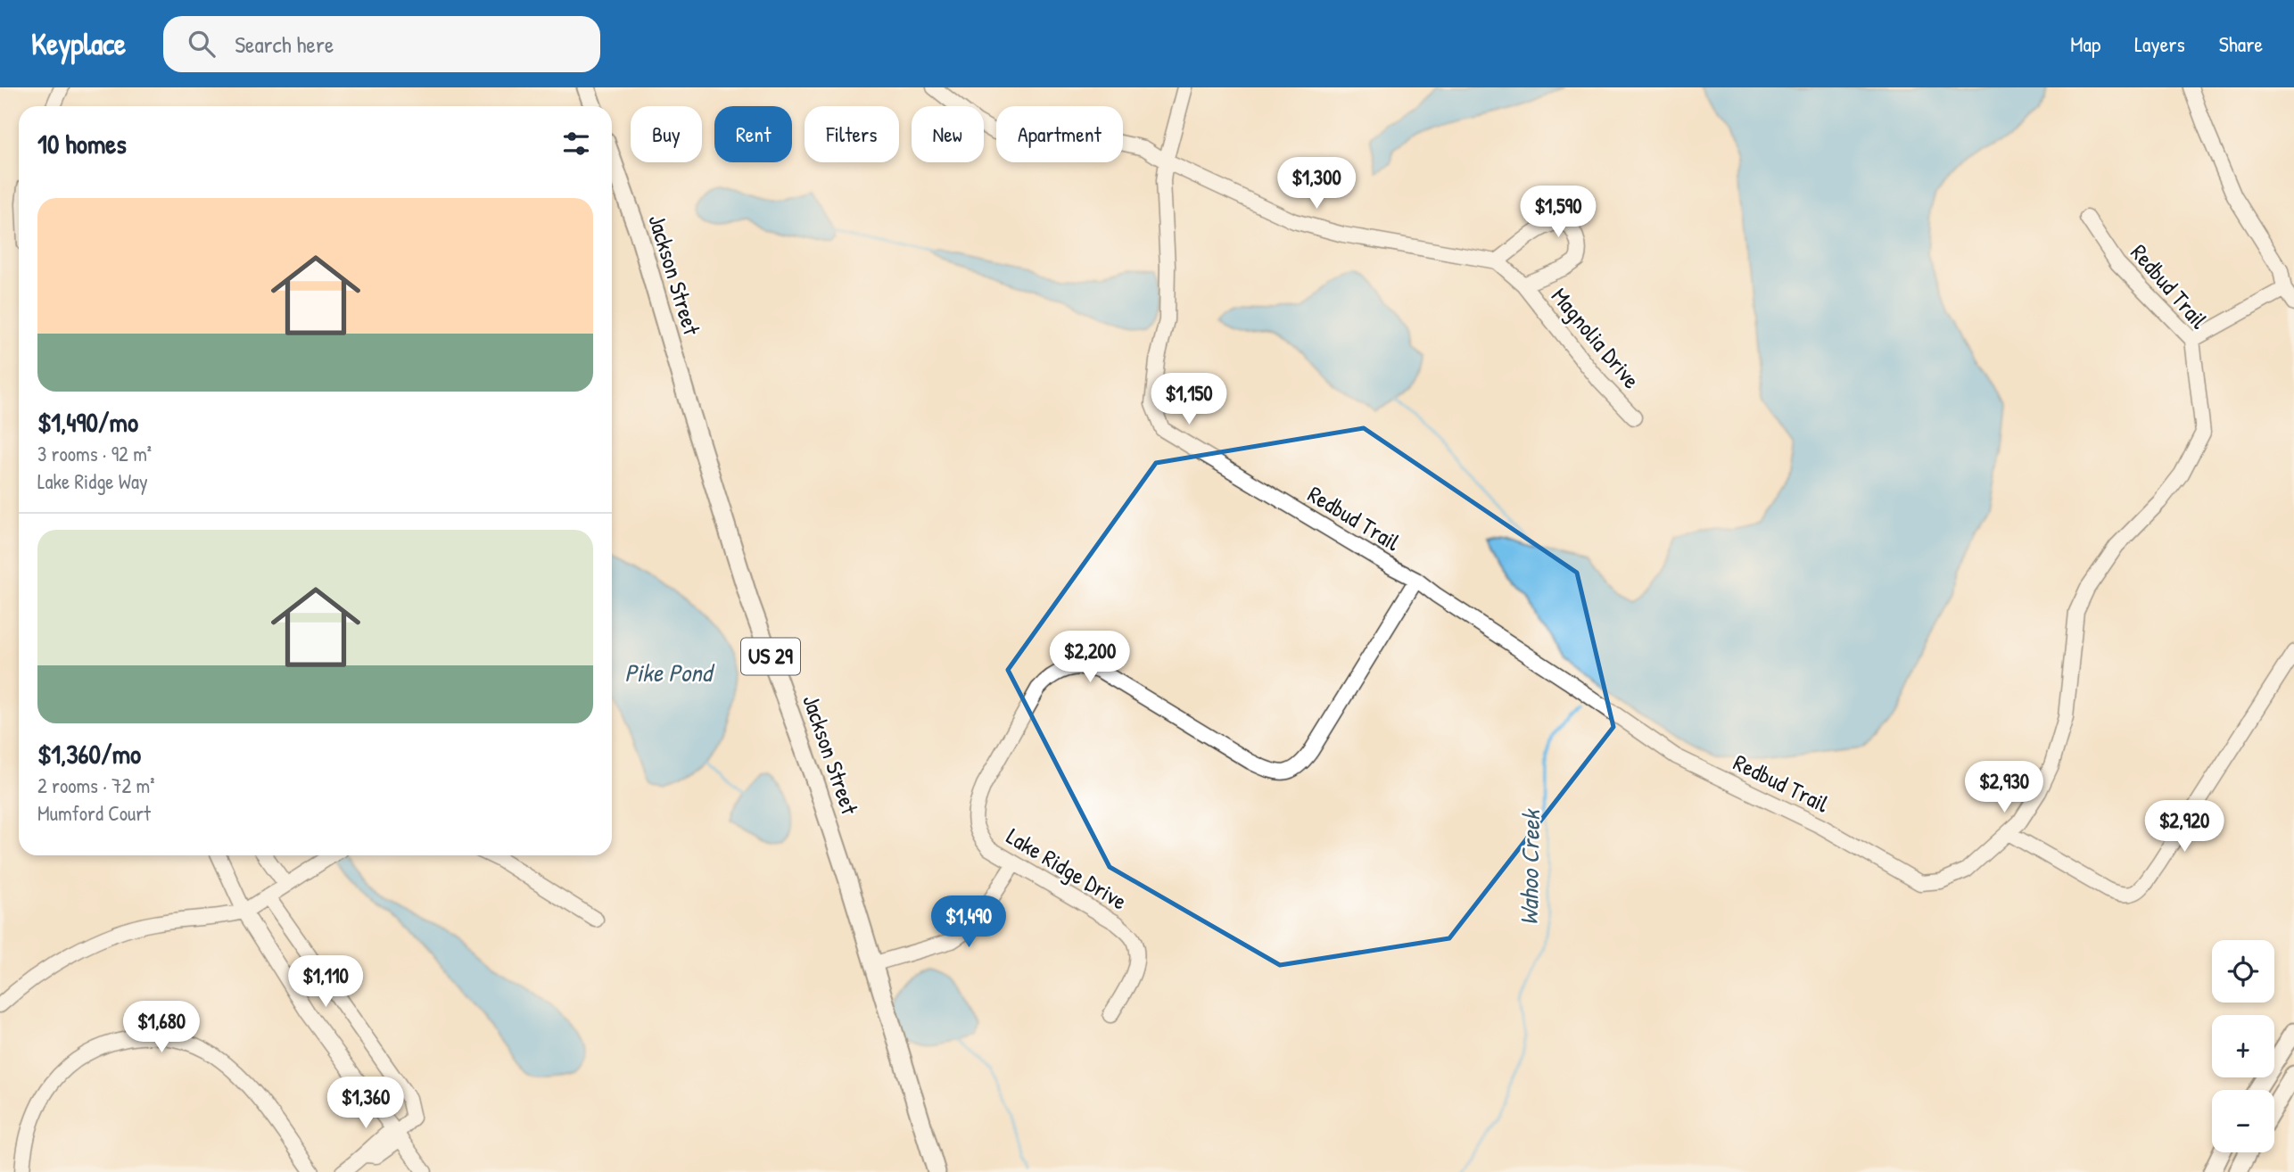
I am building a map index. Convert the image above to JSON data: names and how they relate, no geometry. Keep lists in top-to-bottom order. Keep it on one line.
{"streets":{"main road":["Jackson Street","US 29"],"street":["Redbud Trail","Magnolia Drive","Lake Ridge Drive"]},"crossings":[["Redbud Trail","Lake Ridge Drive"]],"water":["Pike Pond","Wahoo Creek"],"page":{"header":"Keyplace","search":"Search here","nav":["Map","Layers","Share"],"chip":["Buy","Rent","Filters","New","Apartment"],"heading":"10 homes","price":["$1,300","$1,590","$1,150","$2,200","$2,930","$2,920","$1,490","$1,110","$1,680","$1,360"],"list":[{"name":"$1,490/mo","note":"3 rooms · 92 m² · Lake Ridge Way"},{"name":"$1,360/mo","note":"2 rooms · 72 m² · Mumford Court"}],"map_buttons":["+","−"]}}
